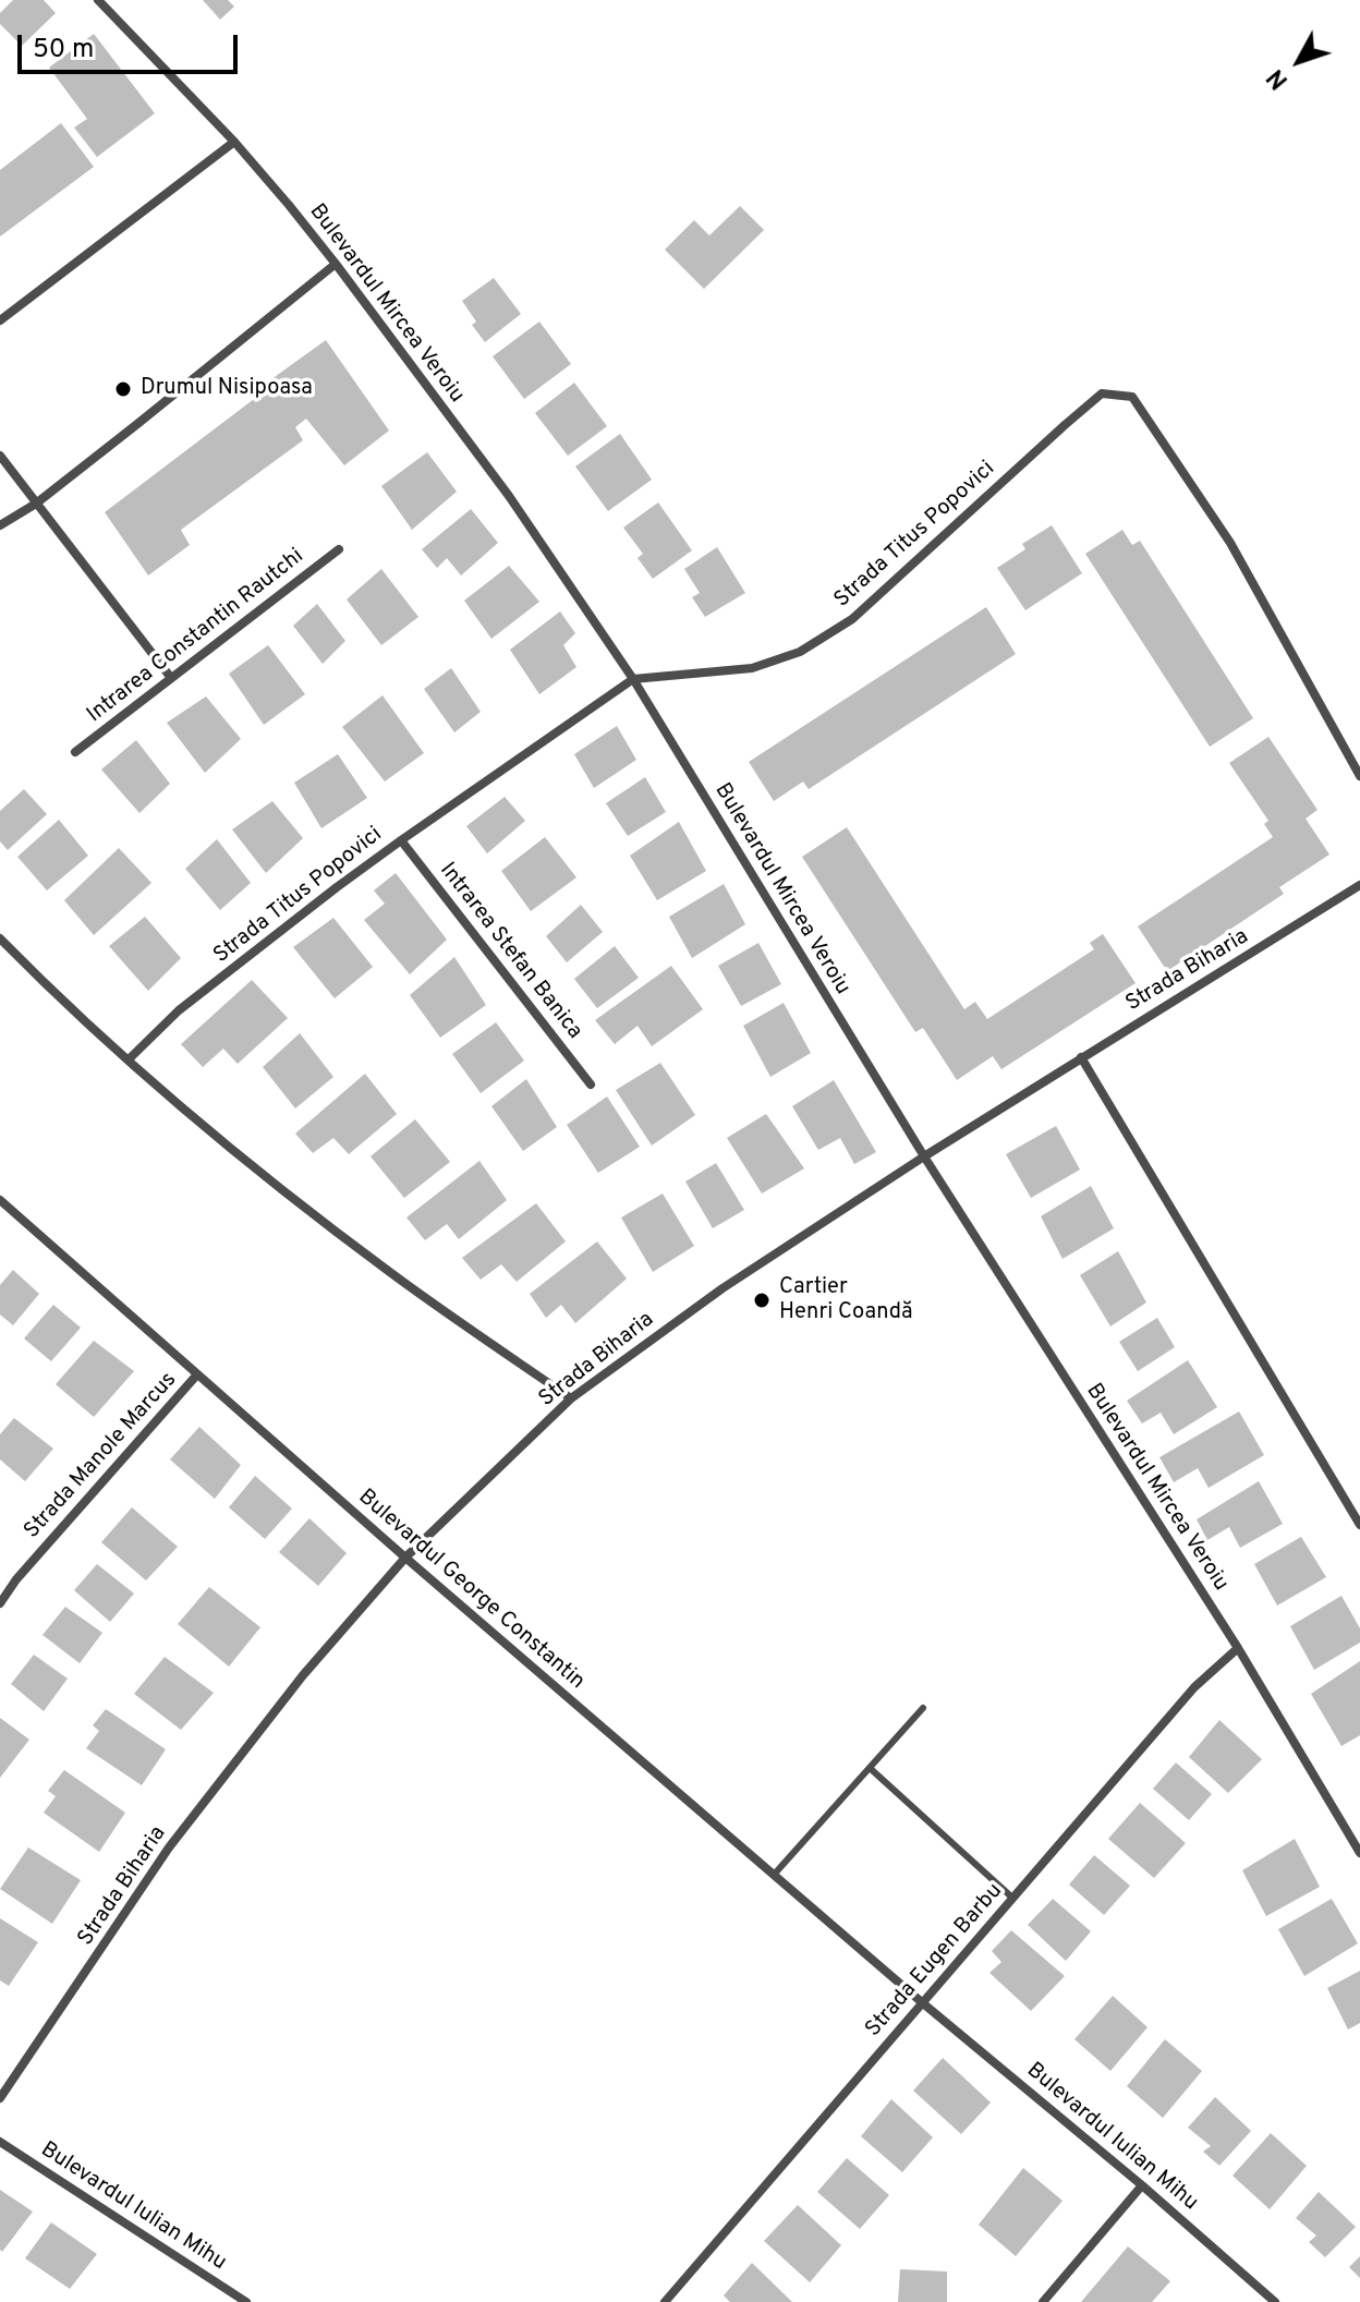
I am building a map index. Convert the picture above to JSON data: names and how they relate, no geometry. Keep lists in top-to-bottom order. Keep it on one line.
{"streets":{"street":["Bulevardul Mircea Veroiu","Strada Titus Popovici","Intrarea Constantin Rautchi","Intrarea Stefan Banica","Strada Biharia","Strada Manole Marcus","Bulevardul George Constantin","Strada Eugen Barbu","Bulevardul Iulian Mihu"]},"crossings":[["Bulevardul Mircea Veroiu","Strada Titus Popovici"],["Bulevardul Mircea Veroiu","Strada Biharia"],["Bulevardul Mircea Veroiu","Strada Eugen Barbu"],["Strada Titus Popovici","Intrarea Stefan Banica"],["Strada Biharia","Bulevardul George Constantin"],["Strada Manole Marcus","Bulevardul George Constantin"],["Bulevardul George Constantin","Strada Eugen Barbu"],["Bulevardul George Constantin","Bulevardul Iulian Mihu"],["Strada Eugen Barbu","Bulevardul Iulian Mihu"]],"places":["Drumul Nisipoasa","Cartier Henri Coandă"],"scale_bar":"50 m","north":"bottom left"}
